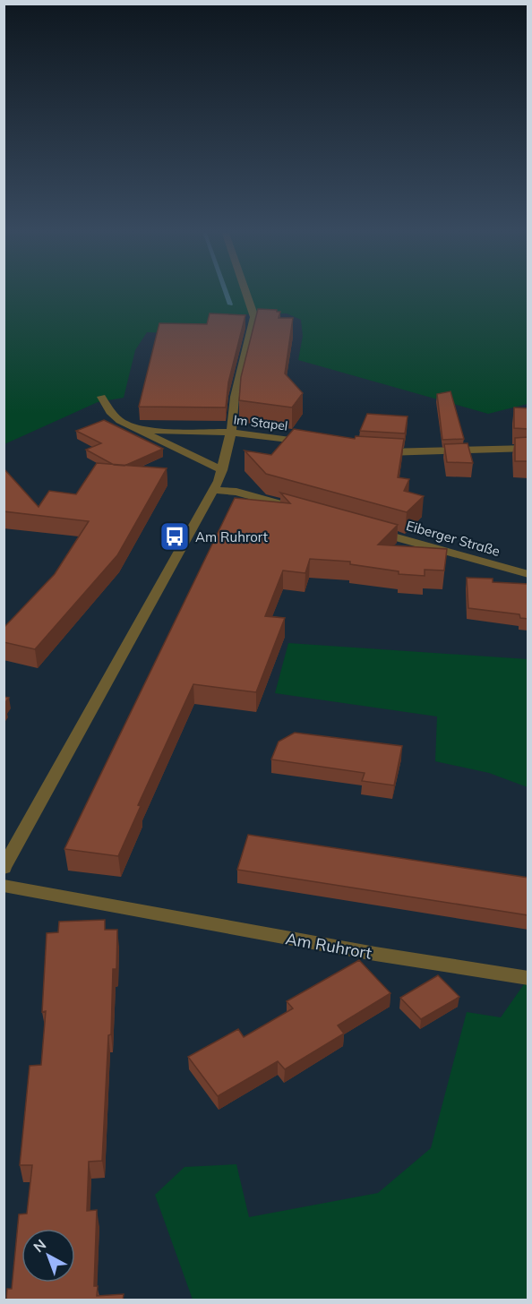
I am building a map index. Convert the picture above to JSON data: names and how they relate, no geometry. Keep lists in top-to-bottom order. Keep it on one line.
{"streets":{"street":["Im Stapel","Eiberger Straße","Am Ruhrort"]},"places":{"bus stop":["Am Ruhrort"]},"north":"top left"}
